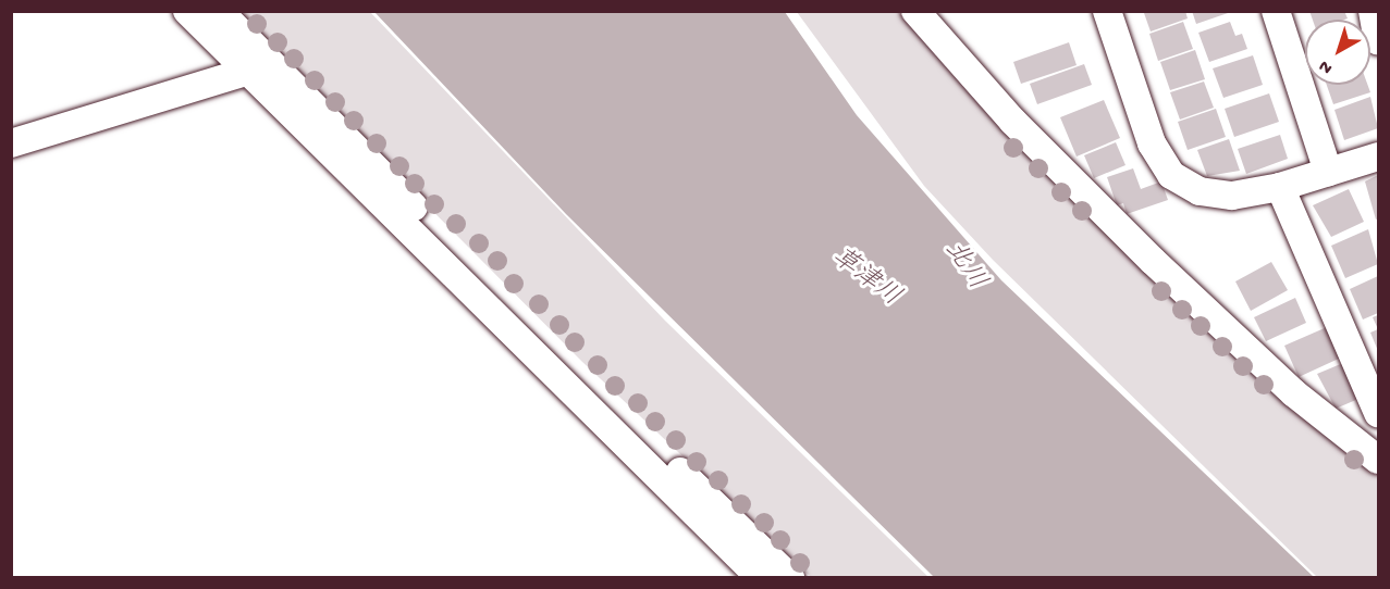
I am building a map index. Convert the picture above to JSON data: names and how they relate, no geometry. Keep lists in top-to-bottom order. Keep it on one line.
{"water":["北川","草津川"],"north":"bottom left"}
